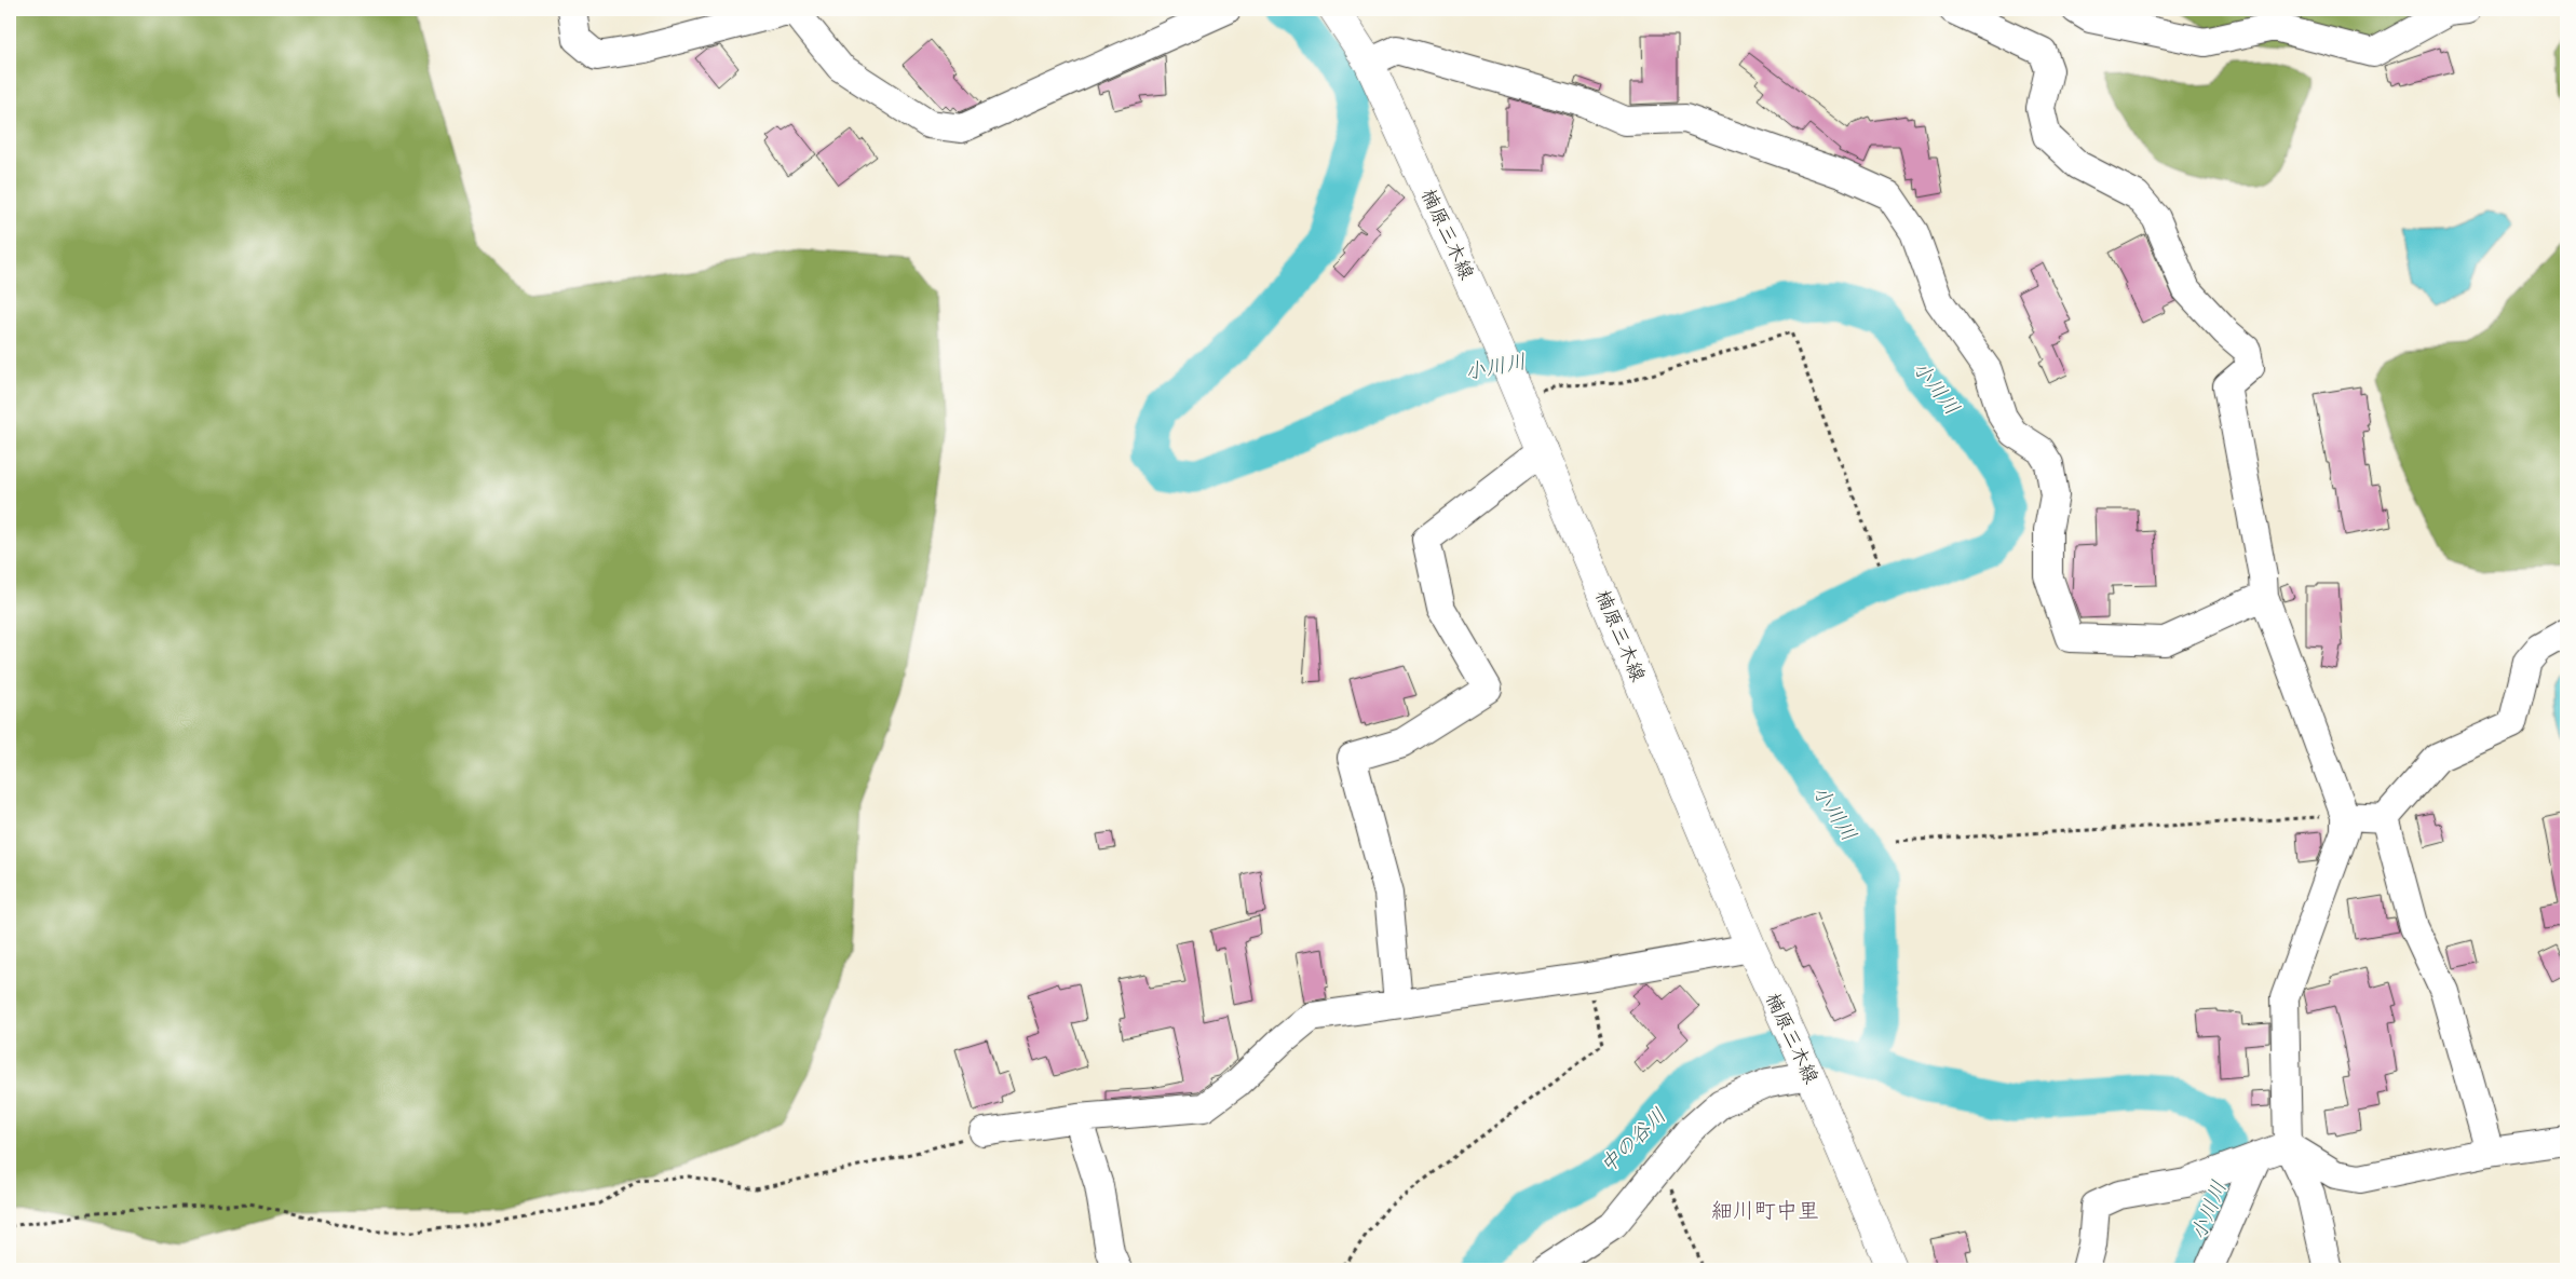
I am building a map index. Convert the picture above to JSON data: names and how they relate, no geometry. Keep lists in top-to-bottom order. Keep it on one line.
{"streets":{"main road":["楠原三木線"]},"districts":["細川町中里"],"water":["小川川","中の谷川"]}
